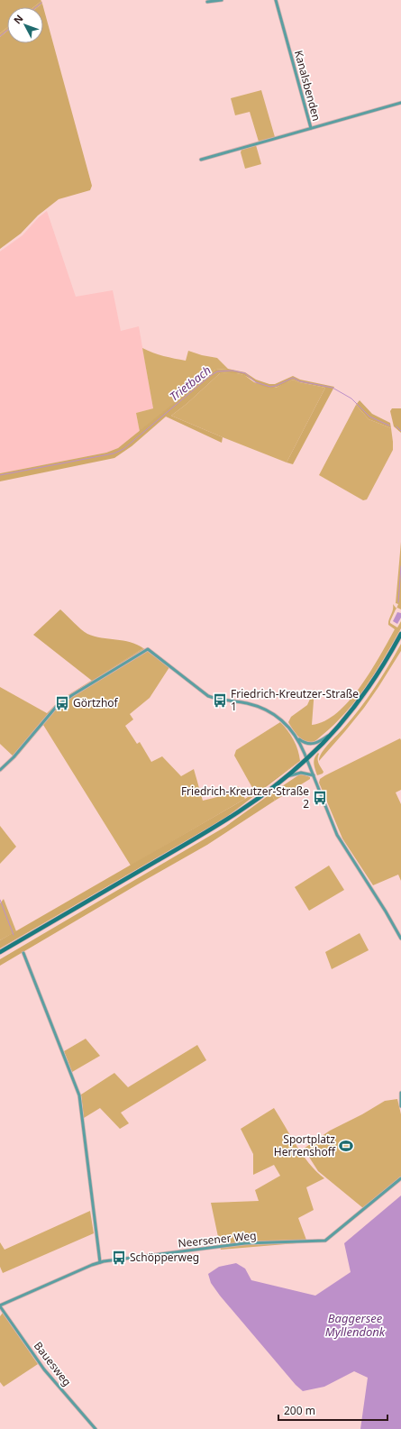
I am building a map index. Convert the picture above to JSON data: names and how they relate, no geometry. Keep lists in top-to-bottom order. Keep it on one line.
{"streets":{"street":["Kanalsbenden","Neersener Weg","Bauesweg"]},"crossings":[["Neersener Weg","Bauesweg"]],"water":["Trietbach","Baggersee Myllendonk"],"places":{"bus stop":["Friedrich-Kreutzer-Straße 1","Görtzhof","Friedrich-Kreutzer-Straße 2","Schöpperweg"],"sports":["Sportplatz Herrenshoff"]},"scale_bar":"200 m","north":"top left"}
